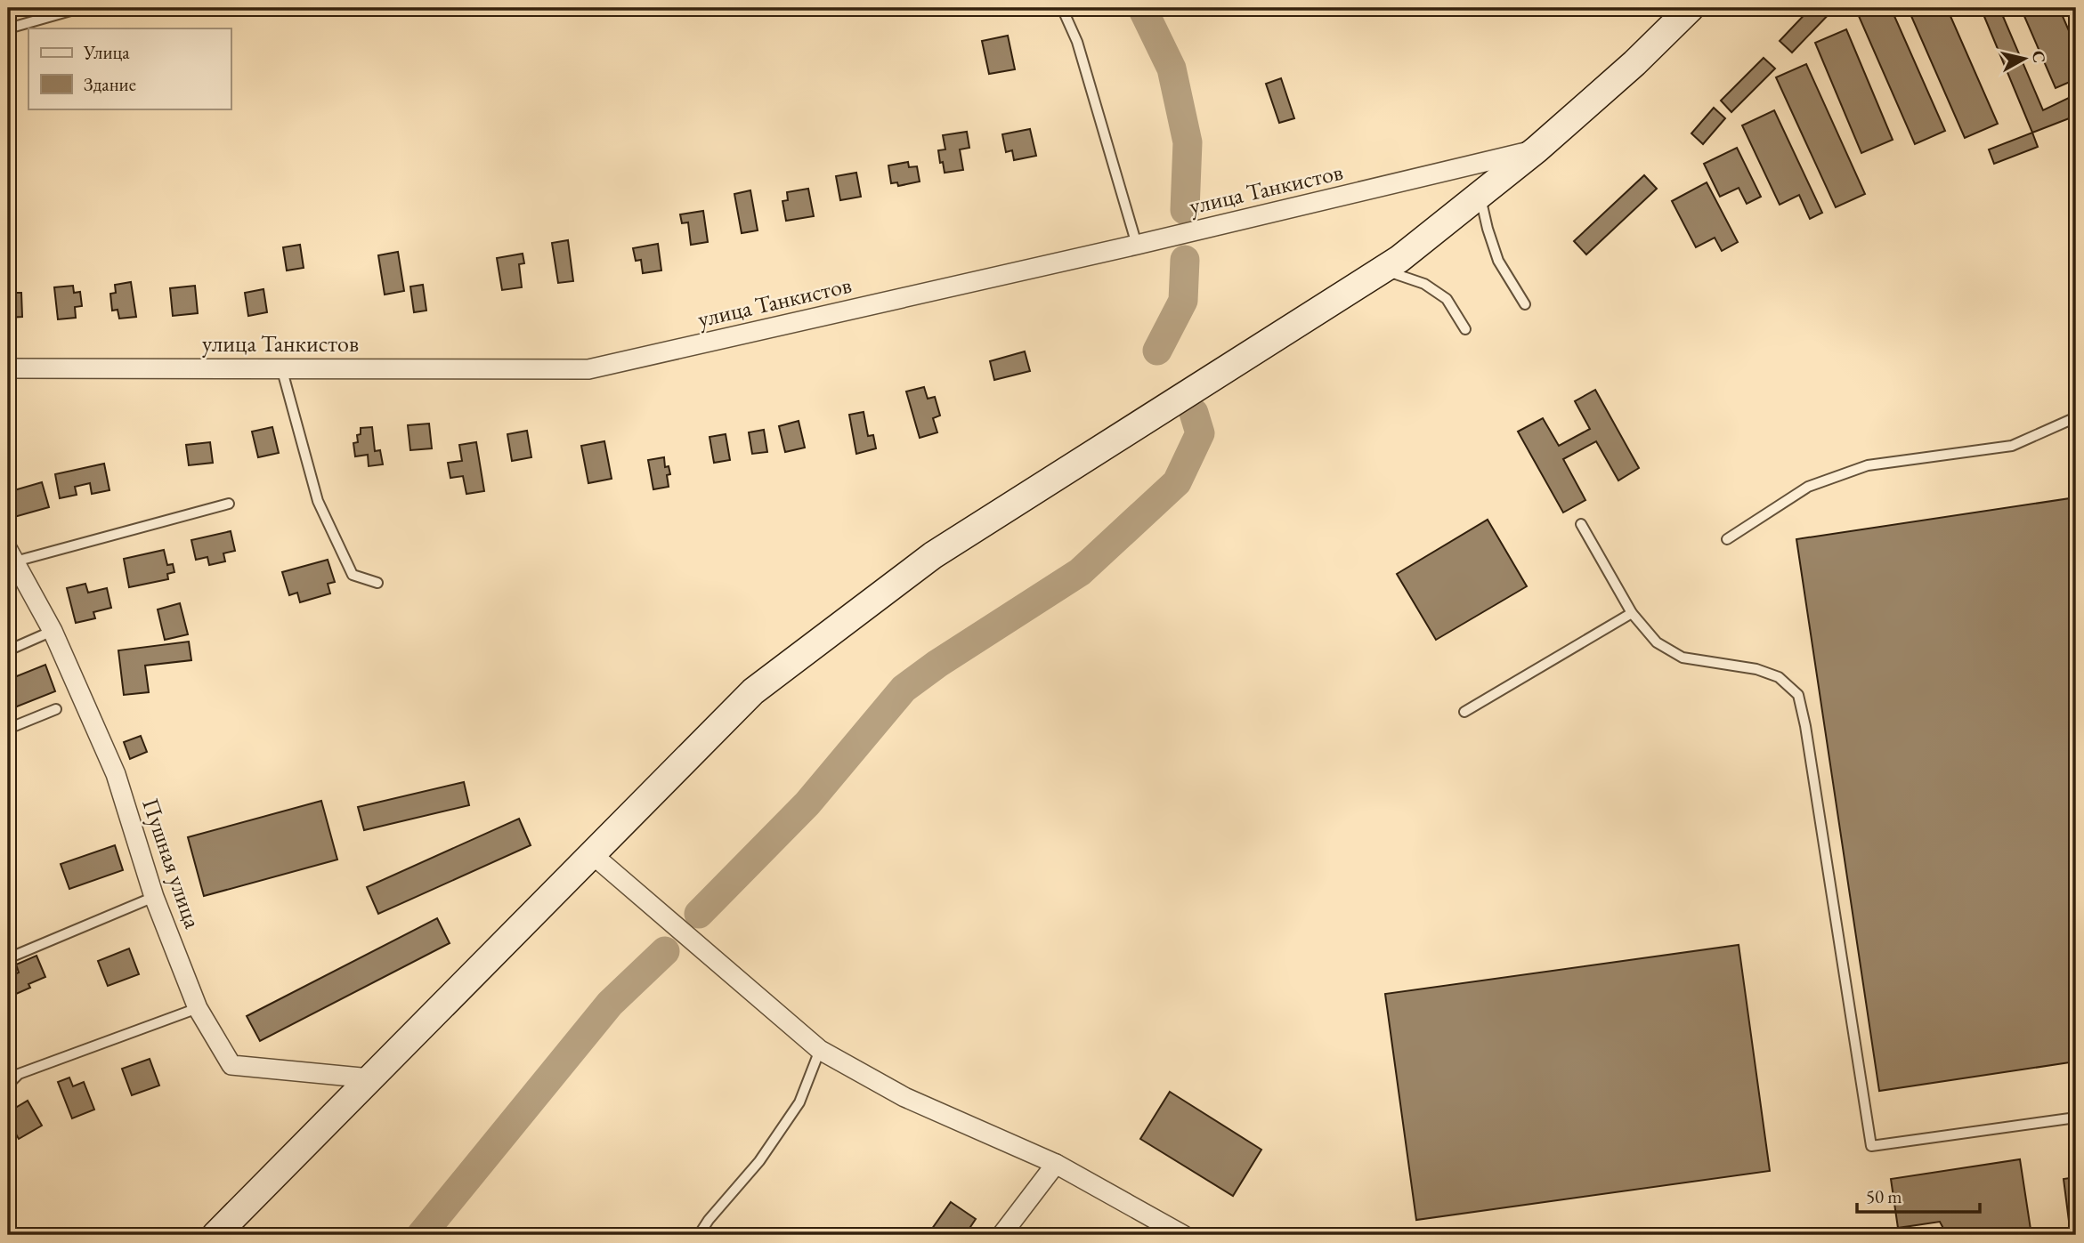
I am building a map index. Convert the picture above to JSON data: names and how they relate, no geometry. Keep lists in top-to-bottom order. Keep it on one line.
{"streets":{"street":["улица Танкистов","Пушная улица"]},"legend":["Улица","Здание"],"scale_bar":"50 m","north":"right"}
